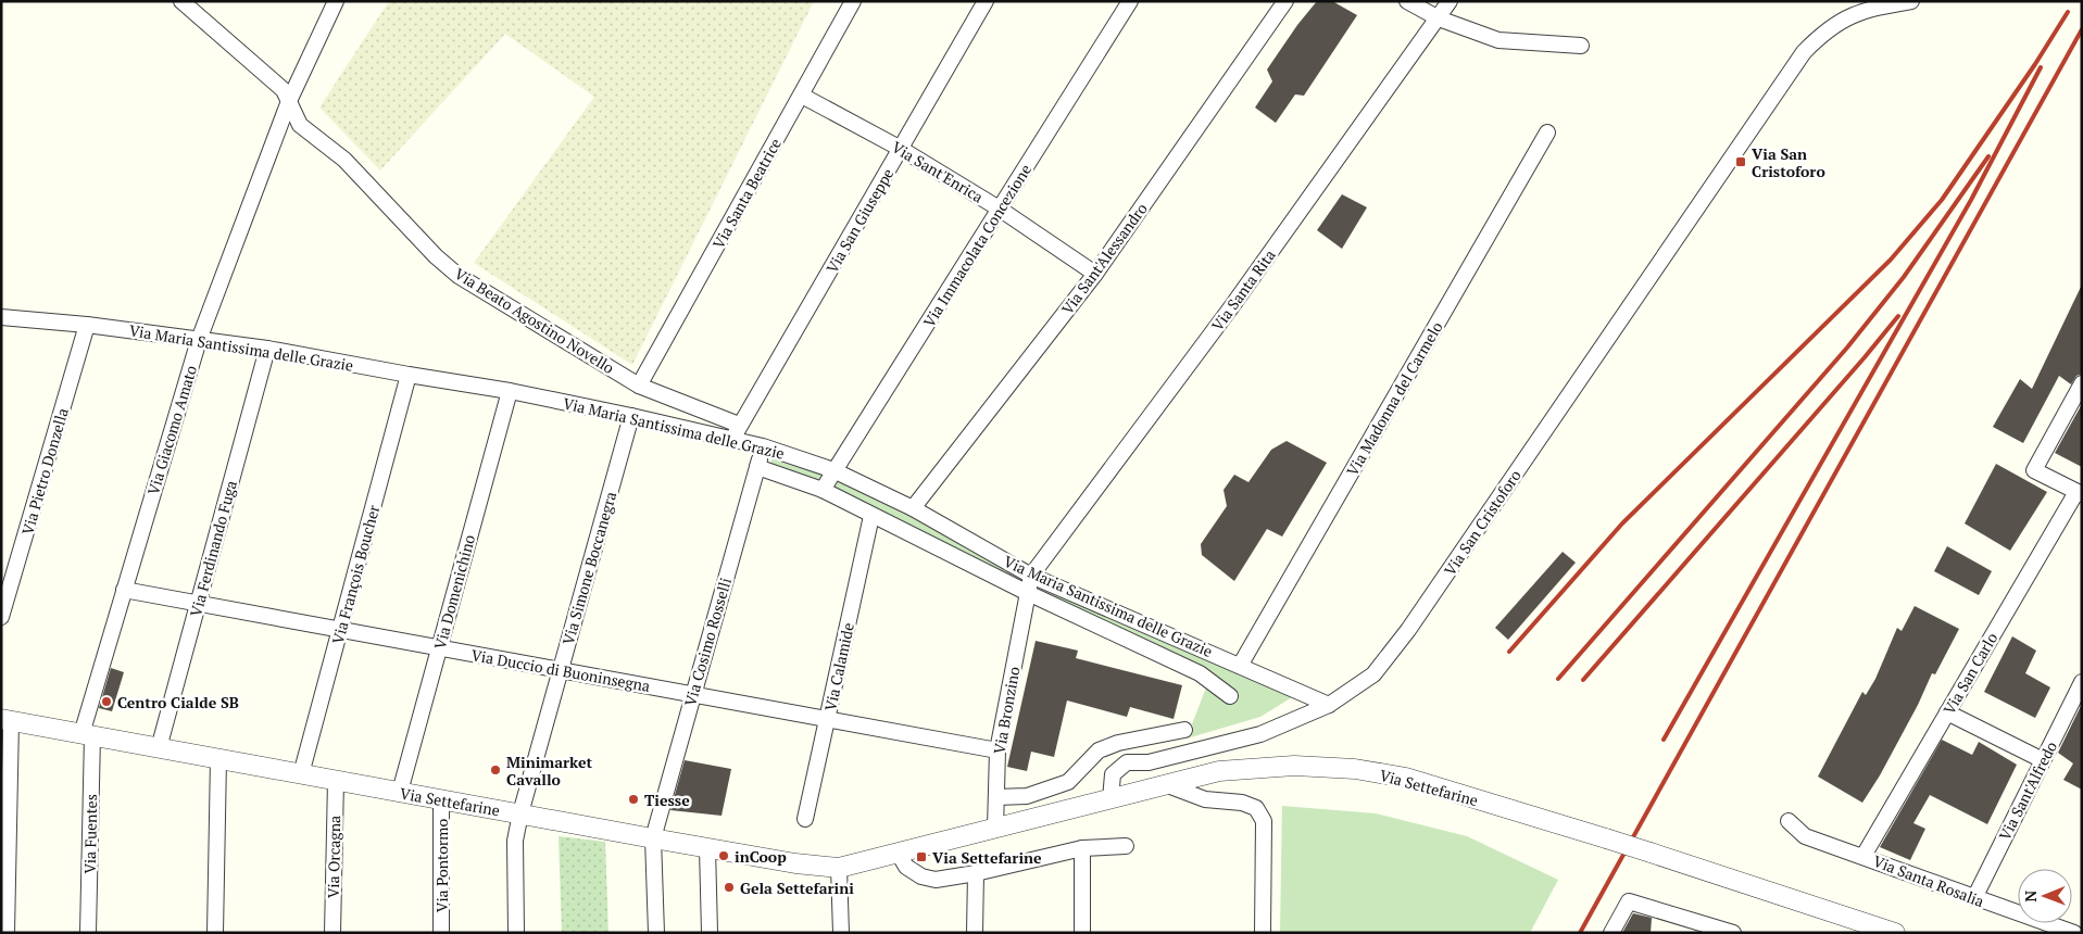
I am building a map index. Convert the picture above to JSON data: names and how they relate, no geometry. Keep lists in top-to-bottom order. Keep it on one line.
{"streets":{"street":["Via Sant'Enrica","Via Santa Beatrice","Via San Giuseppe","Via Immacolata Concezione","Via Sant'Alessandro","Via Santa Rita","Via Beato Agostino Novello","Via Maria Santissima delle Grazie","Via Madonna del Carmelo","Via Giacomo Amato","Via Pietro Donzella","Via San Cristoforo","Via Ferdinando Fuga","Via Simone Boccanegra","Via François Boucher","Via Domenichino","Via Cosimo Rosselli","Via Calamide","Via Duccio di Buoninsegna","Via San Carlo","Via Bronzino","Via Settefarine","Via Sant'Alfredo","Via Fuentes","Via Orcagna","Via Pontormo","Via Santa Rosalia"]},"crossings":[["Via Sant'Enrica","Via Santa Beatrice"],["Via Sant'Enrica","Via San Giuseppe"],["Via Sant'Enrica","Via Immacolata Concezione"],["Via Sant'Enrica","Via Sant'Alessandro"],["Via Santa Beatrice","Via Beato Agostino Novello"],["Via Santa Beatrice","Via Maria Santissima delle Grazie"],["Via San Giuseppe","Via Maria Santissima delle Grazie"],["Via Immacolata Concezione","Via Maria Santissima delle Grazie"],["Via Sant'Alessandro","Via Maria Santissima delle Grazie"],["Via Santa Rita","Via Maria Santissima delle Grazie"],["Via Santa Rita","Via Bronzino"],["Via Beato Agostino Novello","Via Maria Santissima delle Grazie"],["Via Beato Agostino Novello","Via Giacomo Amato"],["Via Maria Santissima delle Grazie","Via Madonna del Carmelo"],["Via Maria Santissima delle Grazie","Via Giacomo Amato"],["Via Maria Santissima delle Grazie","Via Pietro Donzella"],["Via Maria Santissima delle Grazie","Via San Cristoforo"],["Via Maria Santissima delle Grazie","Via Ferdinando Fuga"],["Via Maria Santissima delle Grazie","Via Simone Boccanegra"],["Via Maria Santissima delle Grazie","Via François Boucher"],["Via Maria Santissima delle Grazie","Via Domenichino"],["Via Maria Santissima delle Grazie","Via Cosimo Rosselli"],["Via Maria Santissima delle Grazie","Via Calamide"],["Via Maria Santissima delle Grazie","Via Bronzino"],["Via Giacomo Amato","Via Duccio di Buoninsegna"],["Via Giacomo Amato","Via Settefarine"],["Via Giacomo Amato","Via Fuentes"],["Via San Cristoforo","Via Settefarine"],["Via Ferdinando Fuga","Via Duccio di Buoninsegna"],["Via Ferdinando Fuga","Via Settefarine"],["Via Simone Boccanegra","Via Duccio di Buoninsegna"],["Via Simone Boccanegra","Via Settefarine"],["Via François Boucher","Via Duccio di Buoninsegna"],["Via François Boucher","Via Settefarine"],["Via Domenichino","Via Duccio di Buoninsegna"],["Via Domenichino","Via Settefarine"],["Via Cosimo Rosselli","Via Duccio di Buoninsegna"],["Via Cosimo Rosselli","Via Settefarine"],["Via Calamide","Via Duccio di Buoninsegna"],["Via Duccio di Buoninsegna","Via Bronzino"],["Via San Carlo","Via Santa Rosalia"],["Via Bronzino","Via Settefarine"],["Via Settefarine","Via Fuentes"],["Via Settefarine","Via Orcagna"],["Via Settefarine","Via Pontormo"],["Via Sant'Alfredo","Via Santa Rosalia"]],"places":{"transit":["Via San Cristoforo","Via Settefarine"],"other":["Centro Cialde SB","Minimarket Cavallo","Tiesse","inCoop","Gela Settefarini"]},"north":"left"}
